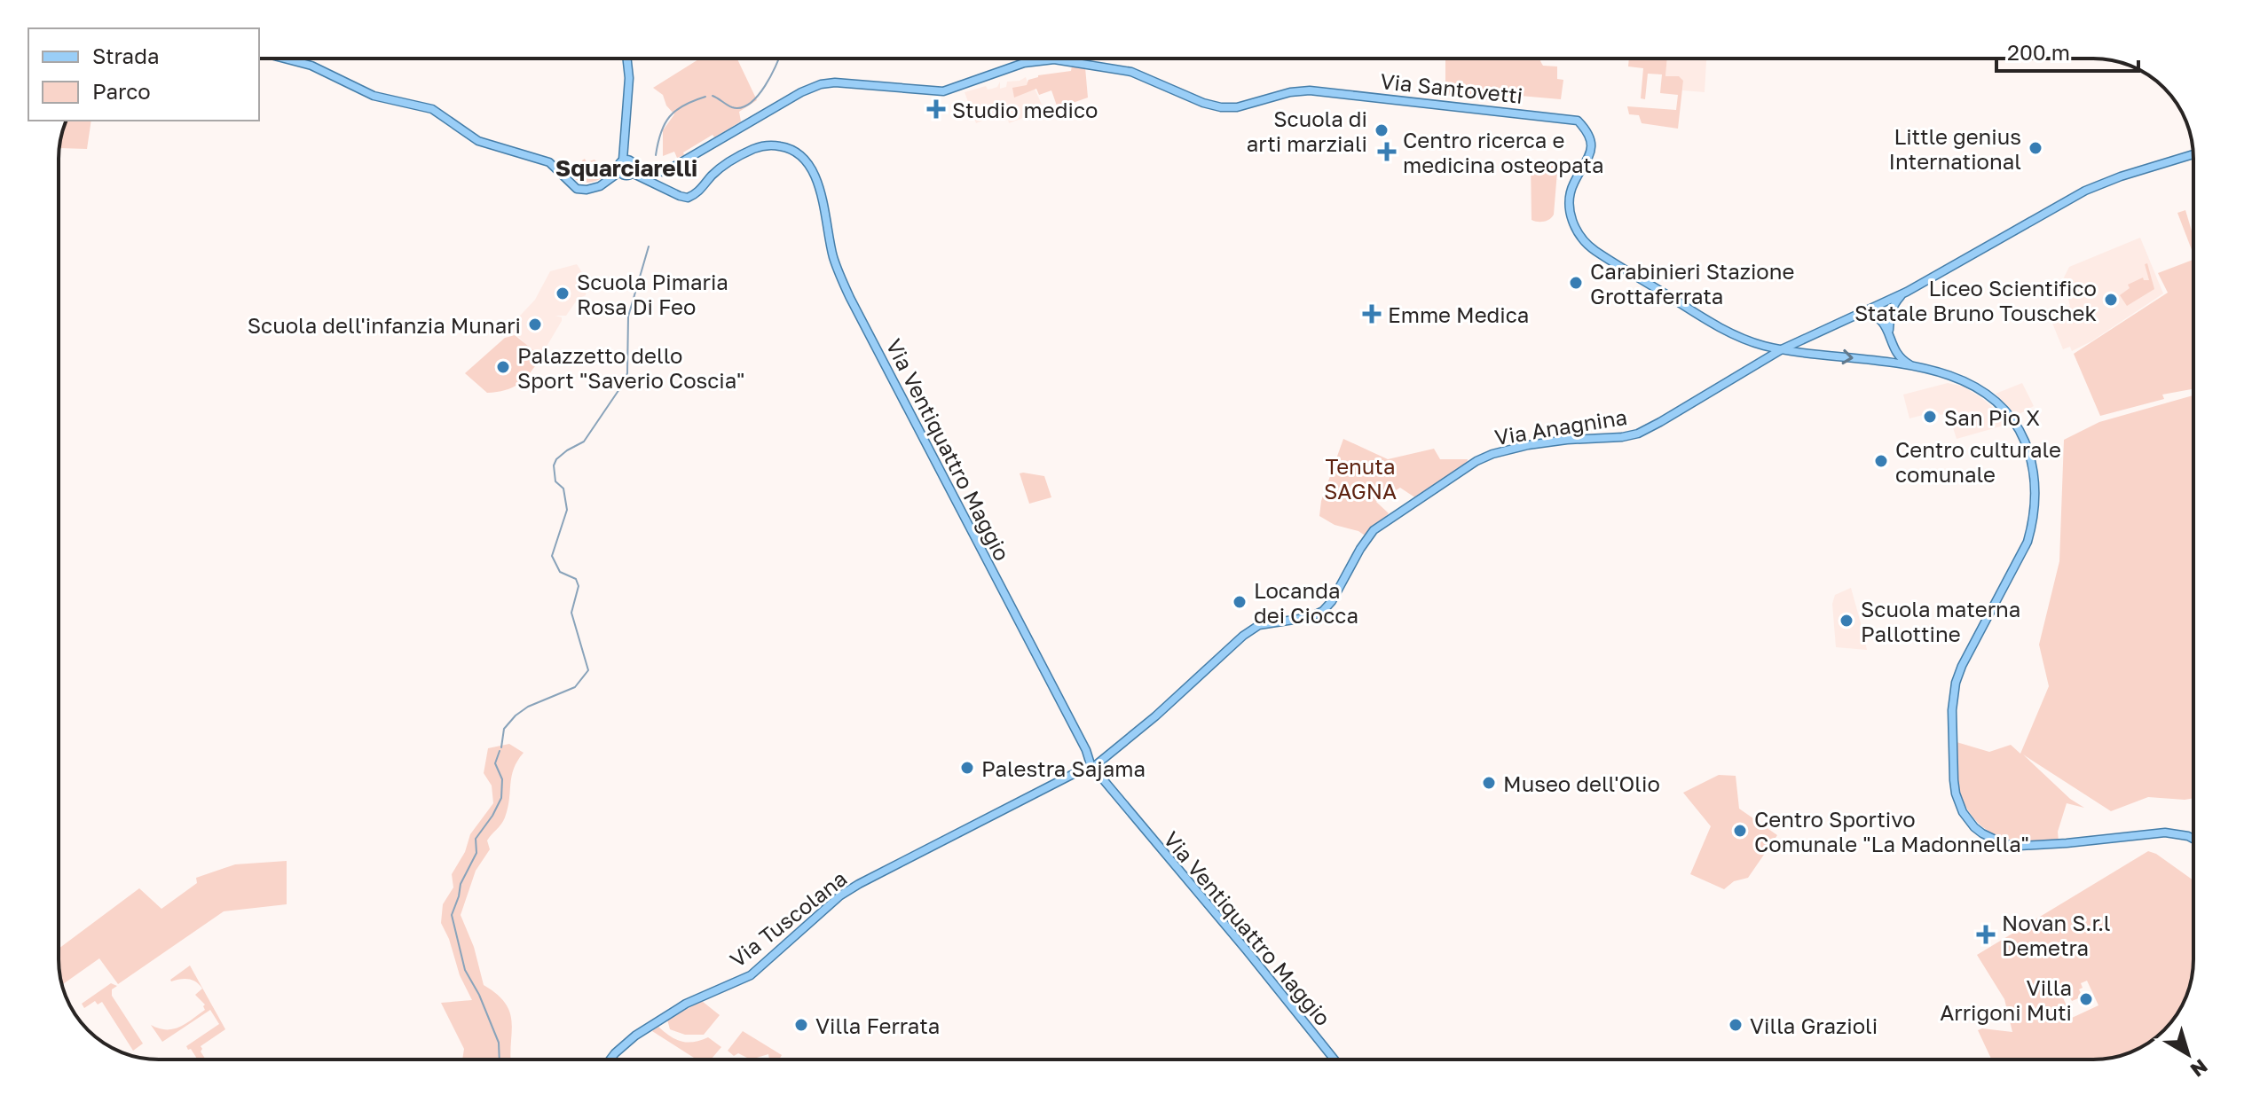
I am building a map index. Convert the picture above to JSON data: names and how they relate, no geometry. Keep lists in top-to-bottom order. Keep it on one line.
{"streets":{"main road":["Via Santovetti","Via Anagnina","Via Ventiquattro Maggio","Via Tuscolana"]},"crossings":[["Via Santovetti","Via Anagnina"],["Via Santovetti","Via Ventiquattro Maggio"],["Via Anagnina","Via Ventiquattro Maggio"],["Via Anagnina","Via Tuscolana"],["Via Ventiquattro Maggio","Via Tuscolana"]],"districts":["Squarciarelli"],"parks":["Tenuta SAGNA"],"places":{"health":["Studio medico","Centro ricerca e medicina osteopata","Emme Medica","Novan S.r.l Demetra"],"other":["Scuola di arti marziali","Little genius International","Carabinieri Stazione Grottaferrata","Scuola Pimaria Rosa Di Feo","Liceo Scientifico Statale Bruno Touschek","Scuola dell'infanzia Munari","Palazzetto dello Sport \"Saverio Coscia\"","San Pio X","Centro culturale comunale","Locanda dei Ciocca","Scuola materna Pallottine","Palestra Sajama","Museo dell'Olio","Centro Sportivo Comunale \"La Madonnella\"","Villa Arrigoni Muti","Villa Ferrata","Villa Grazioli"]},"legend":["Strada","Parco"],"scale_bar":"200 m","north":"bottom right"}
